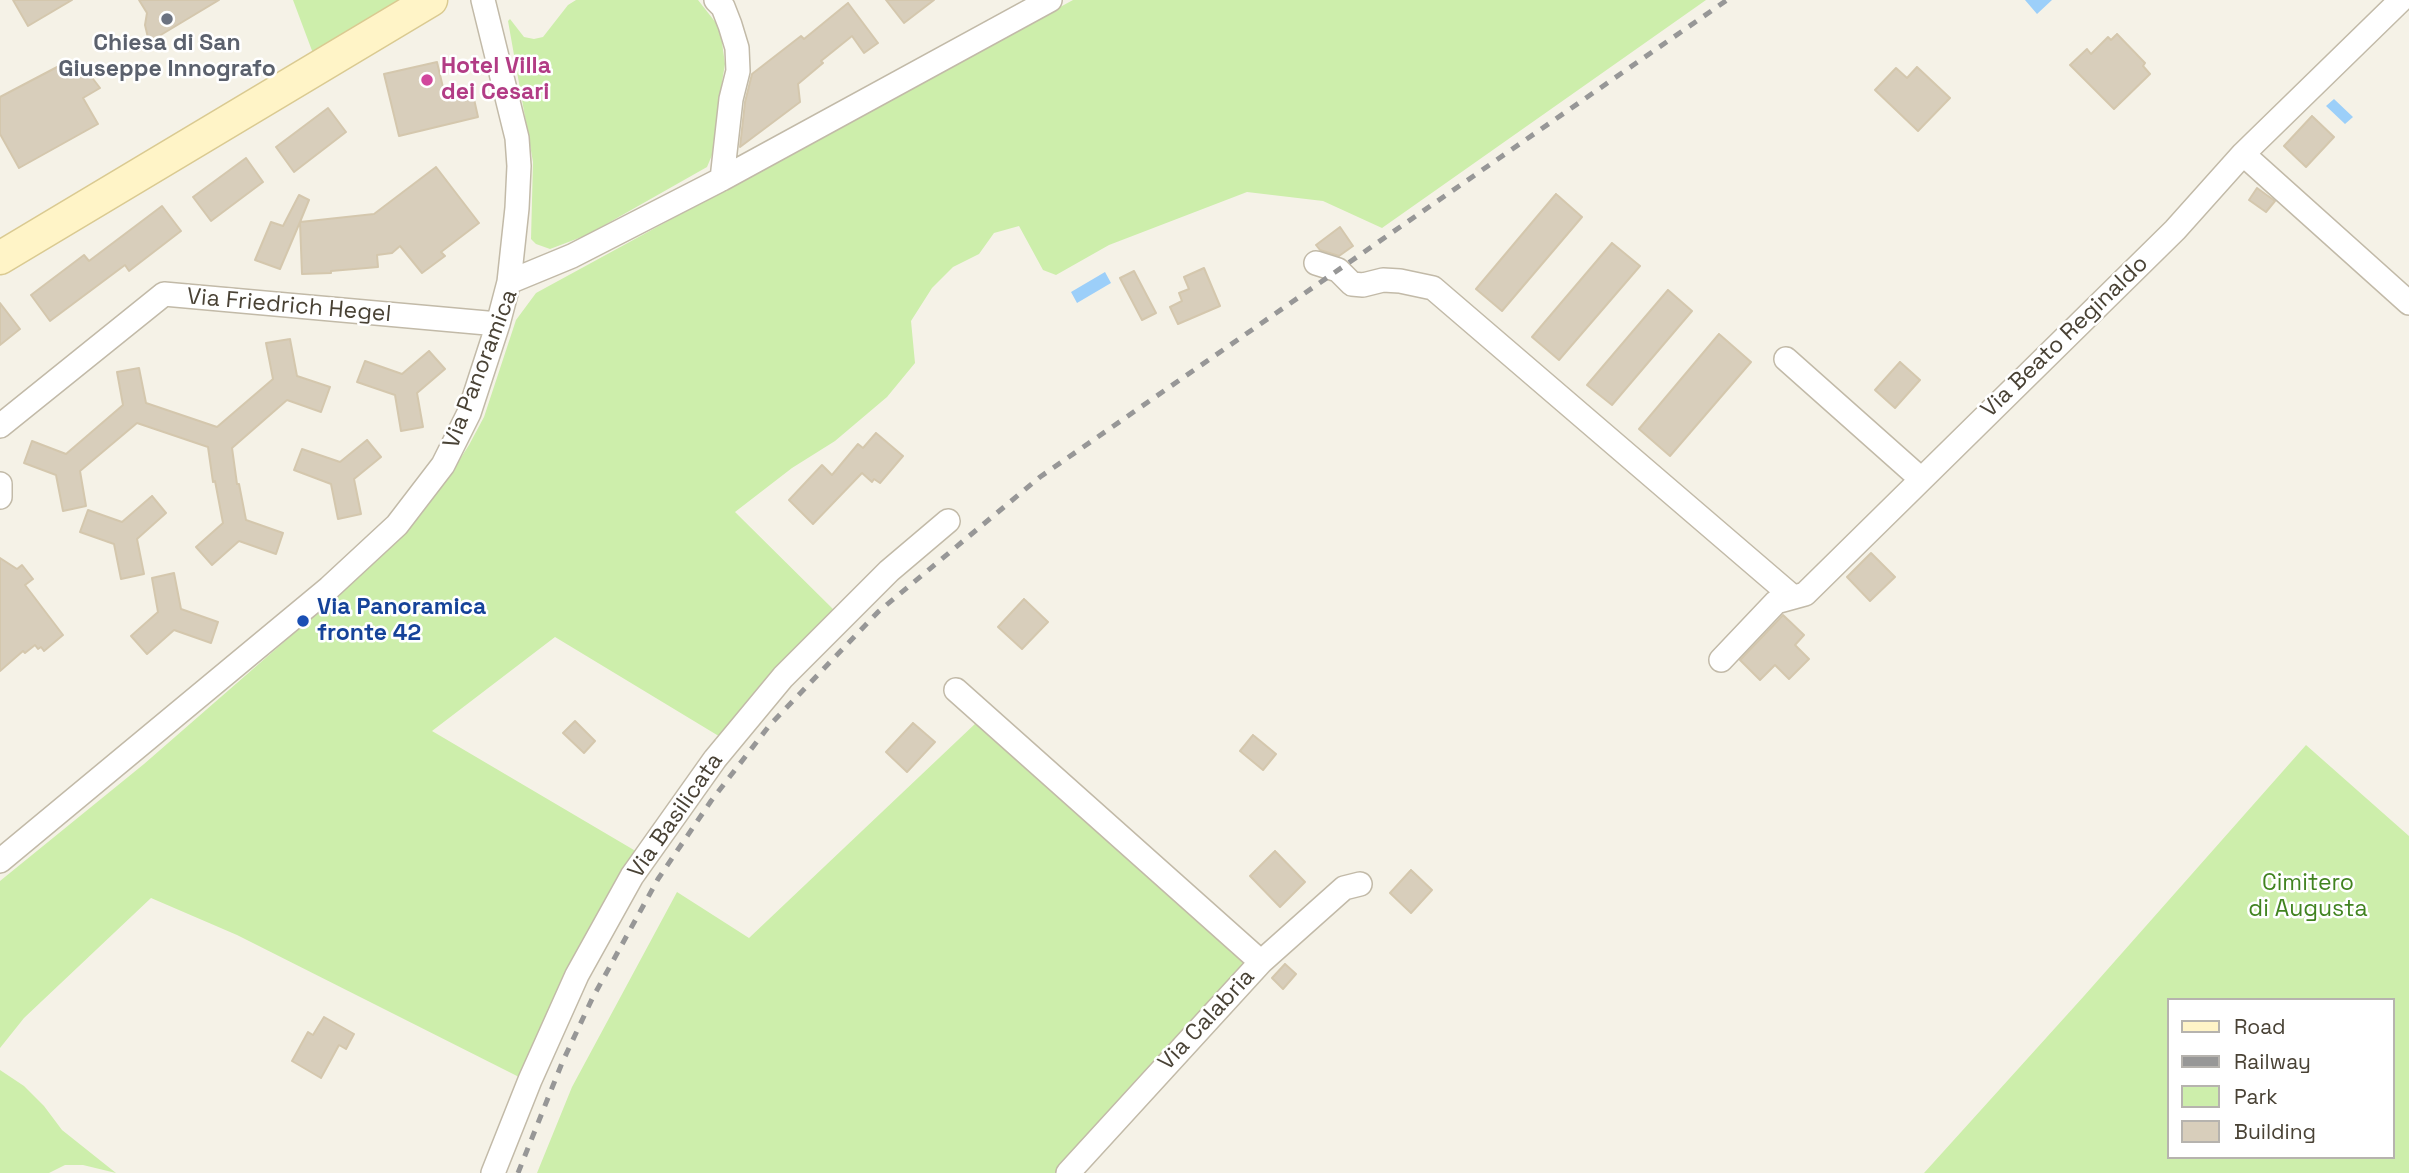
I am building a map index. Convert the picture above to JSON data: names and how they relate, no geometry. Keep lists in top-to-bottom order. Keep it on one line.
{"streets":{"street":["Via Friedrich Hegel","Via Beato Reginaldo","Via Panoramica","Via Basilicata","Via Calabria"]},"crossings":[["Via Friedrich Hegel","Via Panoramica"]],"parks":["Cimitero di Augusta"],"places":["Chiesa di San Giuseppe Innografo","Hotel Villa dei Cesari","Via Panoramica fronte 42"],"legend":["Road","Railway","Park","Building"]}
